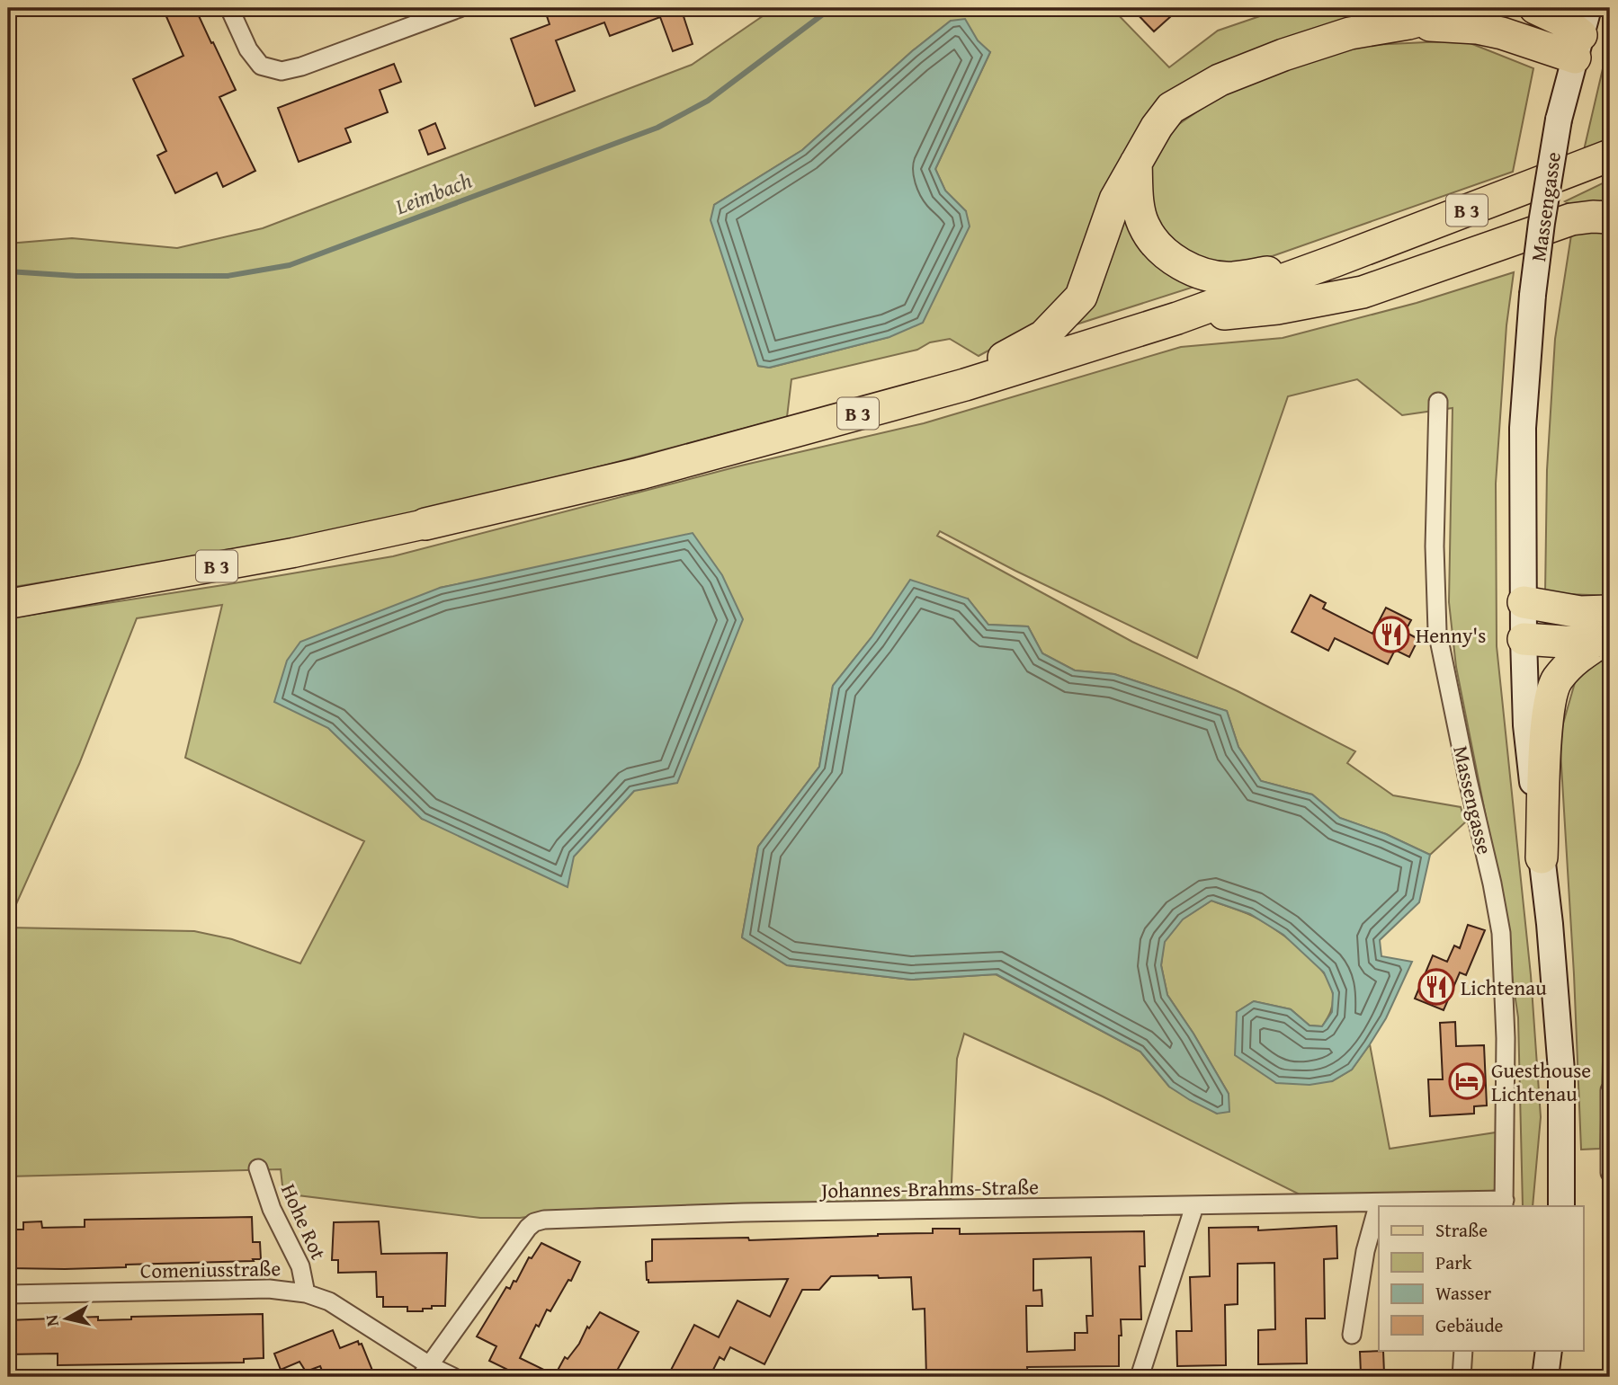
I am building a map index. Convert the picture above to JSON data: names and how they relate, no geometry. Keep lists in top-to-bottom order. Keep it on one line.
{"streets":{"highway":["B 3"],"main road":["Massengasse"],"street":["Johannes-Brahms-Straße","Hohe Rot","Comeniusstraße"]},"crossings":[["Massengasse","Johannes-Brahms-Straße"],["Johannes-Brahms-Straße","Comeniusstraße"],["Hohe Rot","Comeniusstraße"]],"water":["Leimbach"],"places":{"restaurant":["Henny's","Lichtenau"],"hotel":["Guesthouse Lichtenau"]},"legend":["Straße","Park","Wasser","Gebäude"],"north":"left"}
